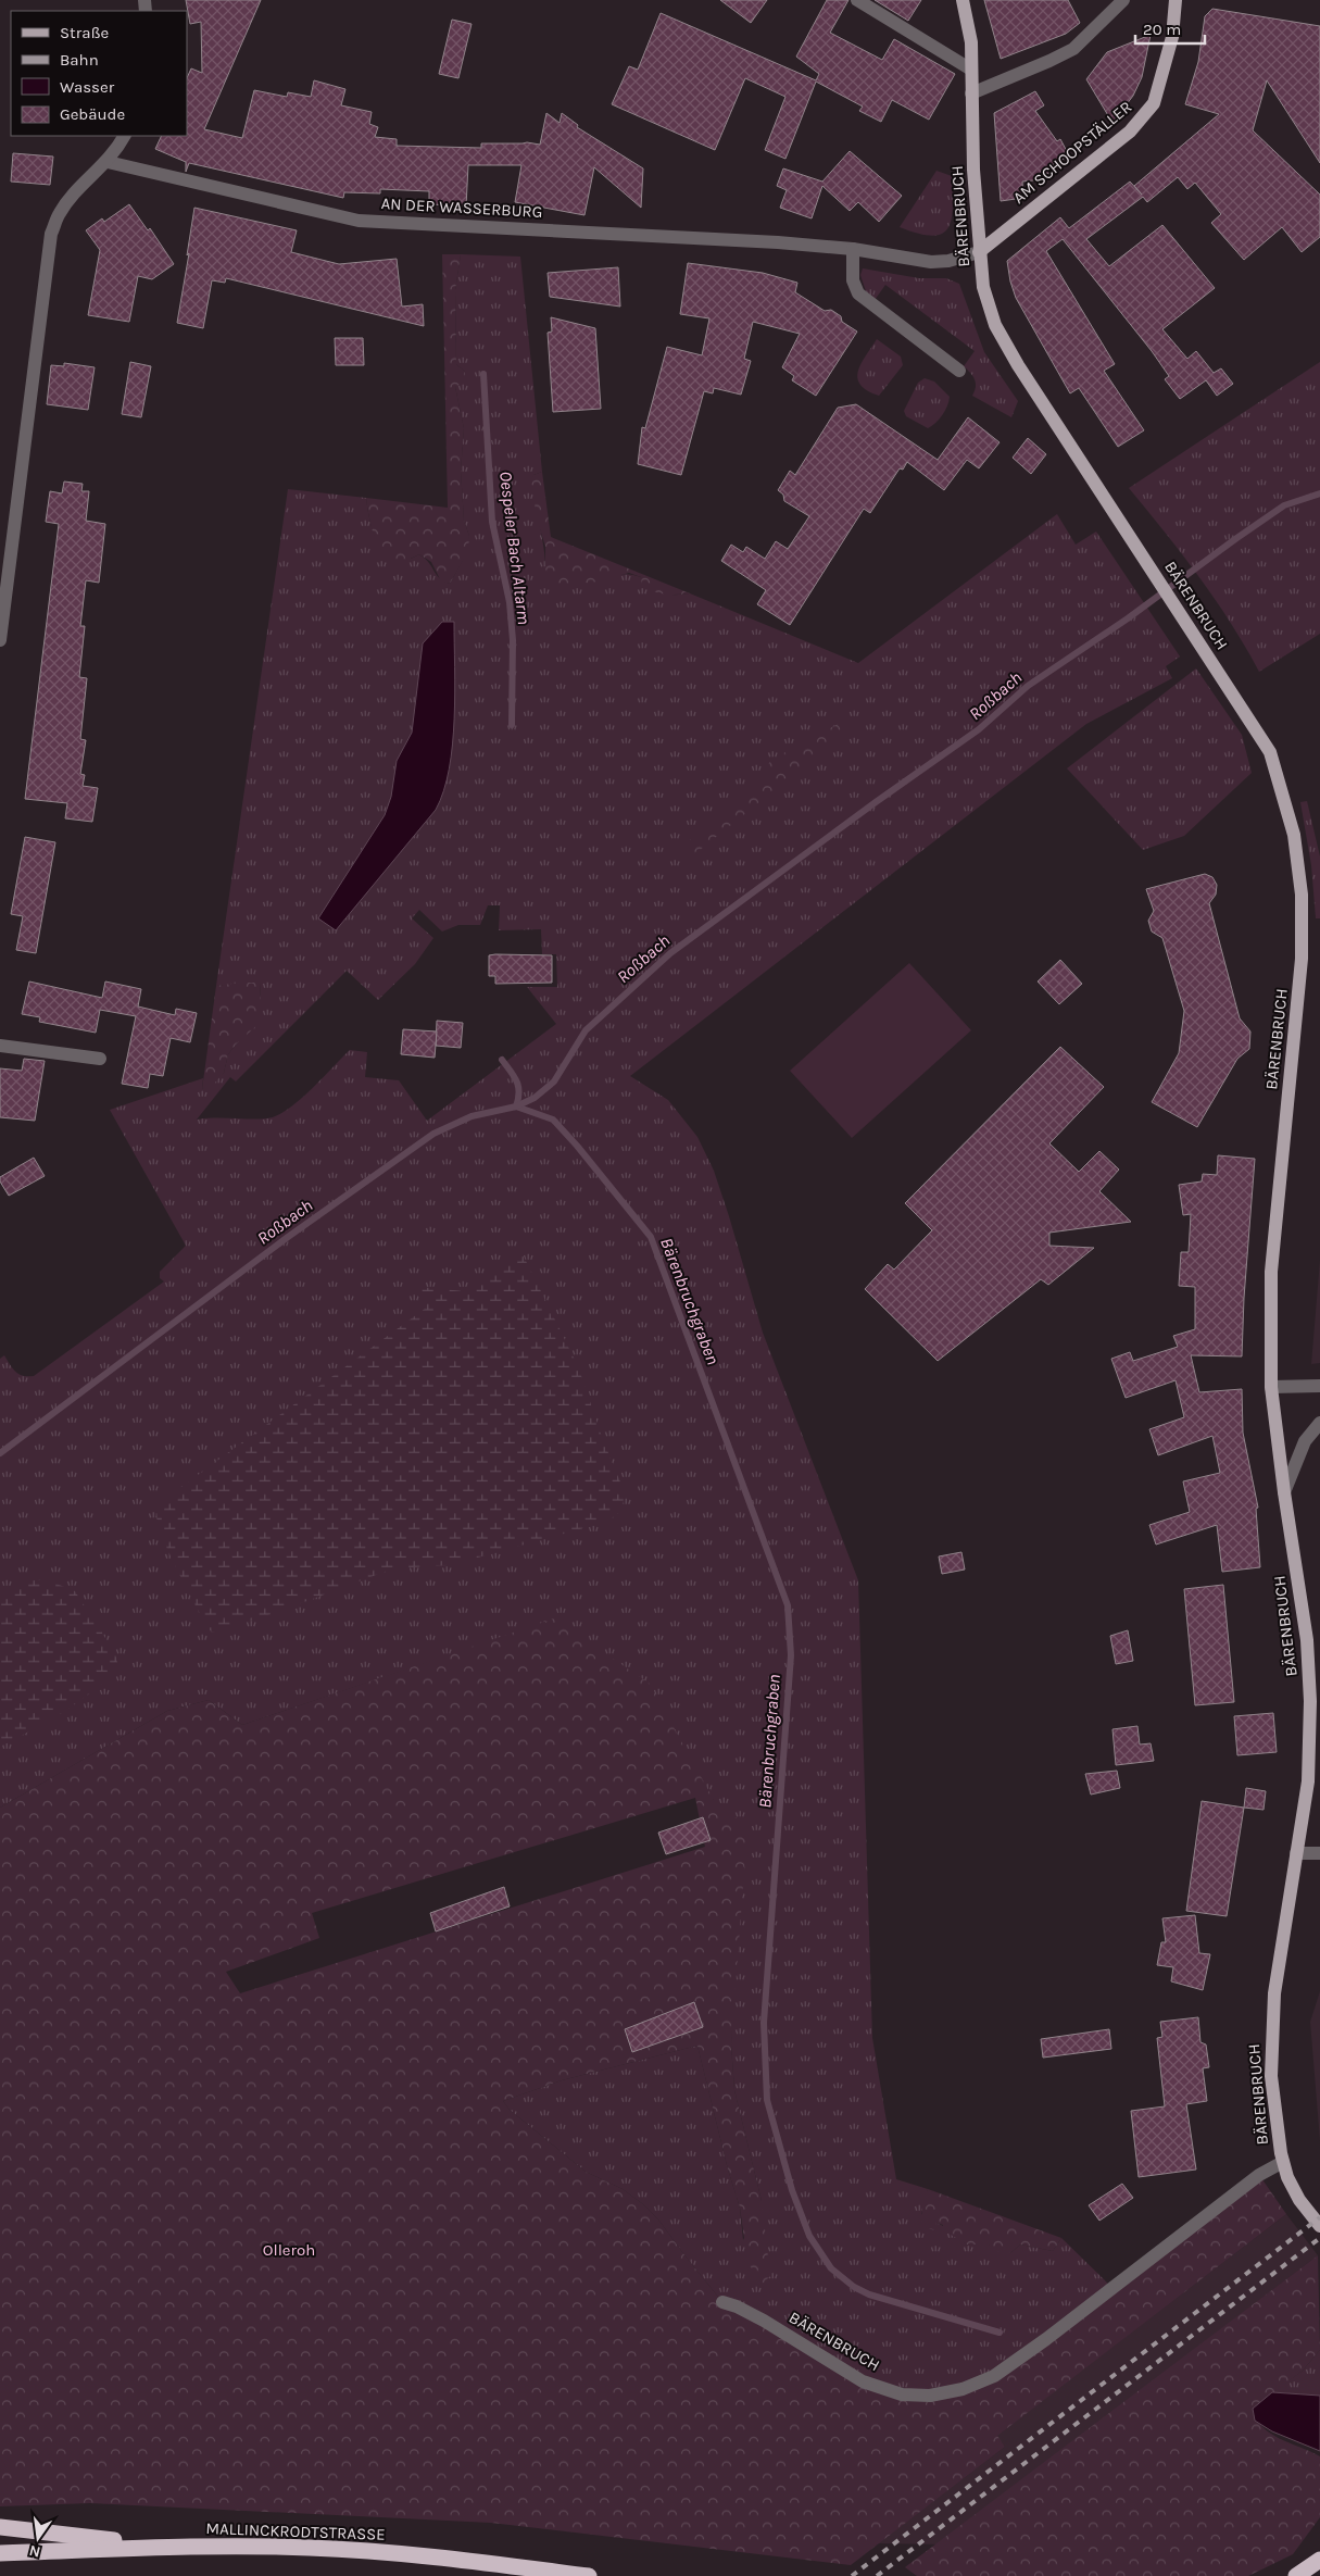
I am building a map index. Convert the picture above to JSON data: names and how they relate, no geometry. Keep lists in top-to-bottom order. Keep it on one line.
{"streets":{"highway":["MALLINCKRODTSTRASSE"],"main road":["AM SCHOOPSTÄLLER","BÄRENBRUCH"],"street":["AN DER WASSERBURG"]},"crossings":[["AM SCHOOPSTÄLLER","AN DER WASSERBURG"],["AM SCHOOPSTÄLLER","BÄRENBRUCH"],["AN DER WASSERBURG","BÄRENBRUCH"]],"water":["Oespeler Bach Altarm","Roßbach","Bärenbruchgraben"],"parks":["Olleroh"],"legend":["Straße","Bahn","Wasser","Gebäude"],"scale_bar":"20 m","north":"bottom"}
